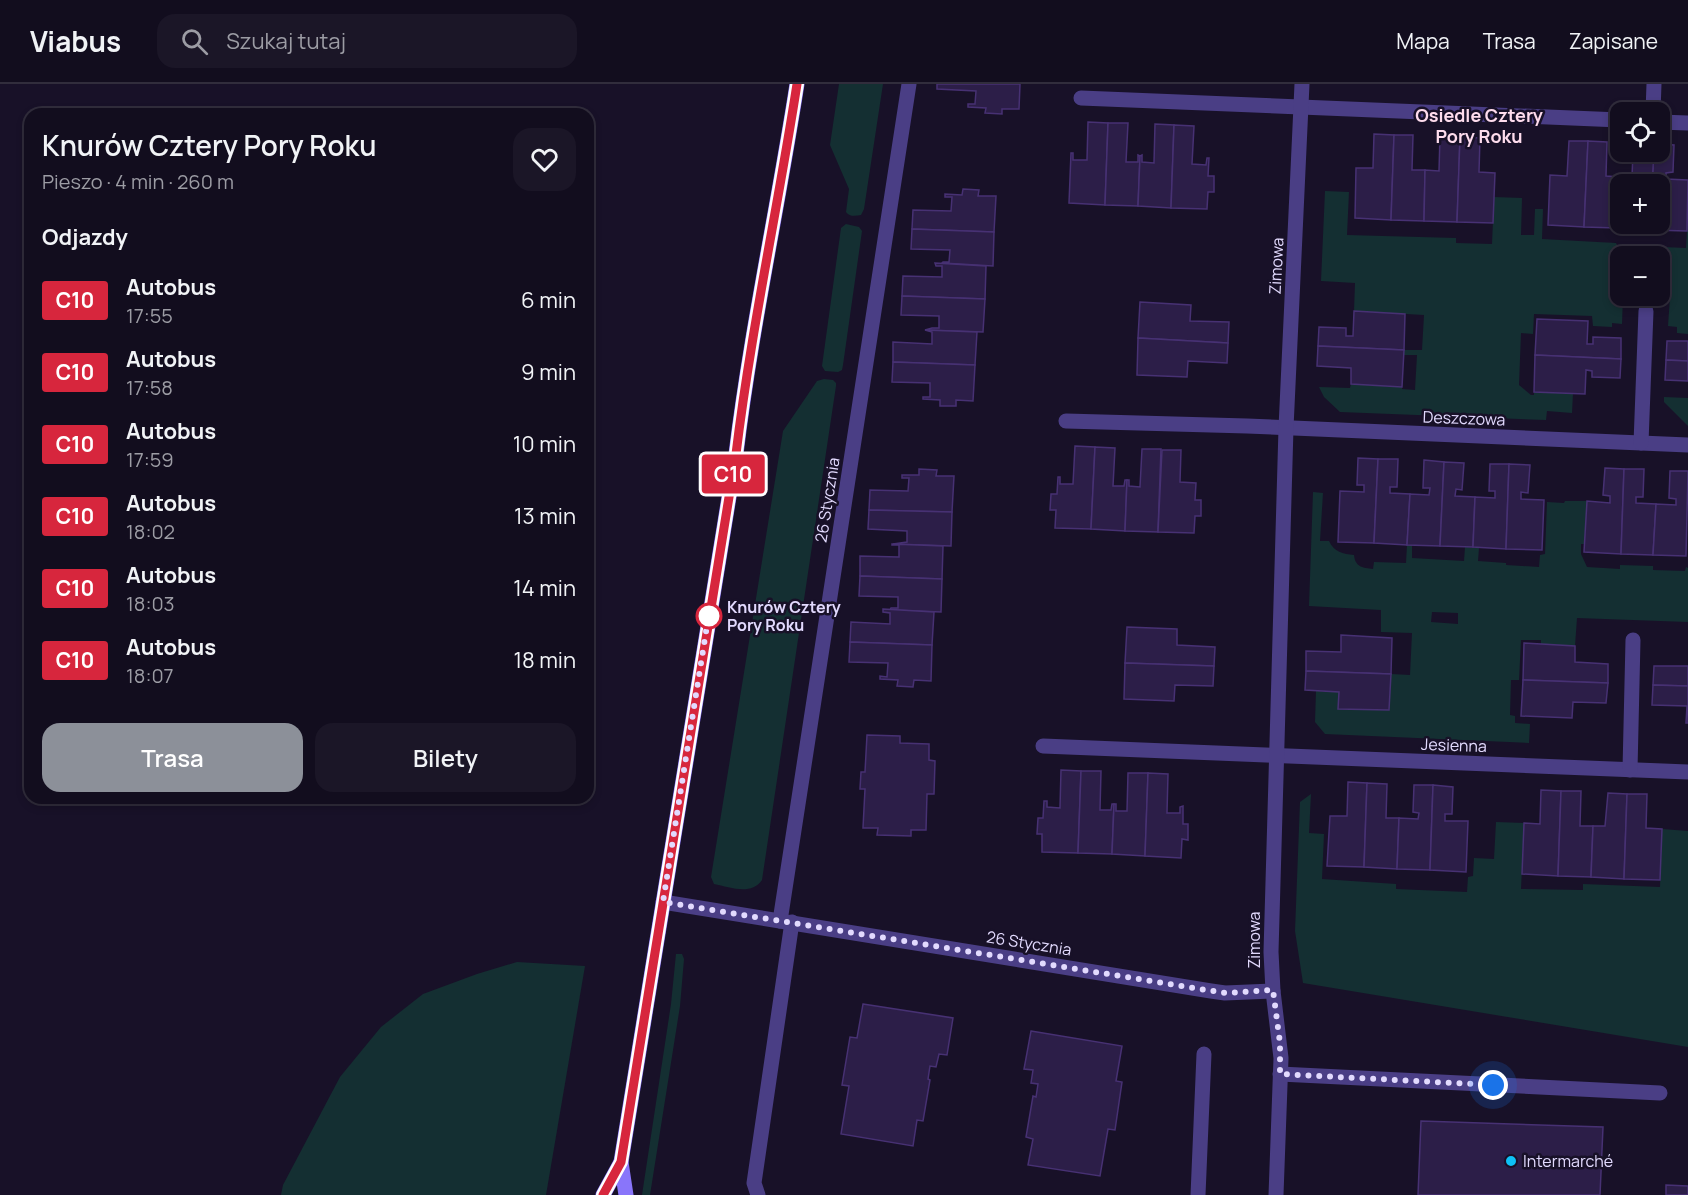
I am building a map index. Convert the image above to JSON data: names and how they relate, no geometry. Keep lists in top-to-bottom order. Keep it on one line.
{"streets":{"street":["Zimowa","Deszczowa","26 Stycznia","Jesienna"]},"crossings":[["Zimowa","Deszczowa"],["Zimowa","26 Stycznia"],["Zimowa","Jesienna"]],"districts":["Osiedle Cztery Pory Roku"],"places":["Knurów Cztery Pory Roku","Intermarché"],"lines":["bus line C10"],"page":{"header":"Viabus","search":"Szukaj tutaj","nav":["Mapa","Trasa","Zapisane"],"on_map":"C10","map_buttons":["+","−"],"heading":[["Knurów Cztery Pory Roku","Pieszo · 4 min · 260 m"],"Odjazdy"],"list":[{"mark":"C10","name":"Autobus","note":"17:55","value":"6 min"},{"mark":"C10","name":"Autobus","note":"17:58","value":"9 min"},{"mark":"C10","name":"Autobus","note":"17:59","value":"10 min"},{"mark":"C10","name":"Autobus","note":"18:02","value":"13 min"},{"mark":"C10","name":"Autobus","note":"18:03","value":"14 min"},{"mark":"C10","name":"Autobus","note":"18:07","value":"18 min"}],"buttons":["Trasa","Bilety"]}}
